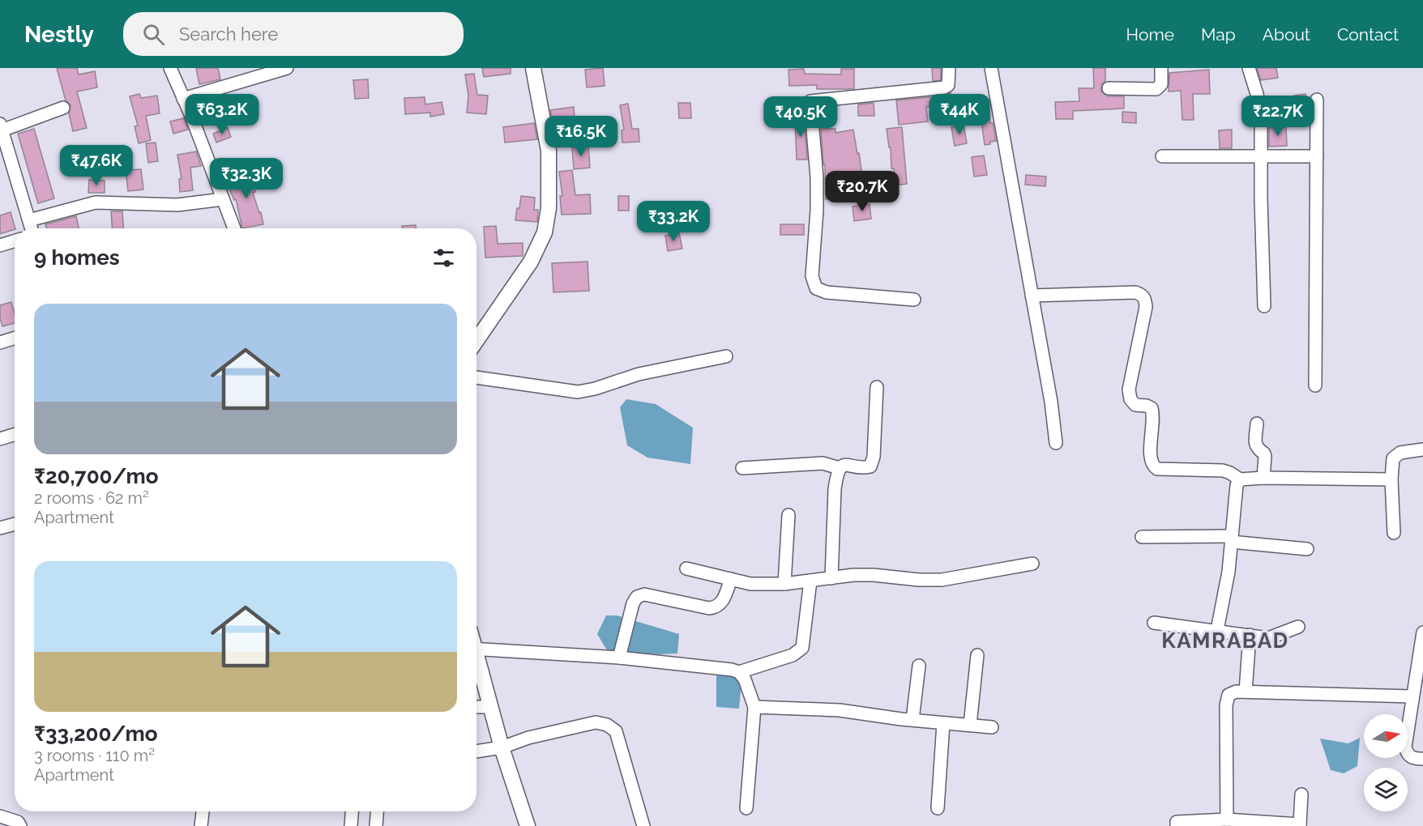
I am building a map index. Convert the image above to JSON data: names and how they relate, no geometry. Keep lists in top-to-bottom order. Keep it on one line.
{"districts":["KAMRABAD"],"north":"right","page":{"header":"Nestly","search":"Search here","nav":["Home","Map","About","Contact"],"price":["₹63.2K","₹44K","₹22.7K","₹40.5K","₹16.5K","₹47.6K","₹32.3K","₹20.7K","₹33.2K"],"heading":"9 homes","list":[{"name":"₹20,700/mo","note":"2 rooms · 62 m² · Apartment"},{"name":"₹33,200/mo","note":"3 rooms · 110 m² · Apartment"}]}}
